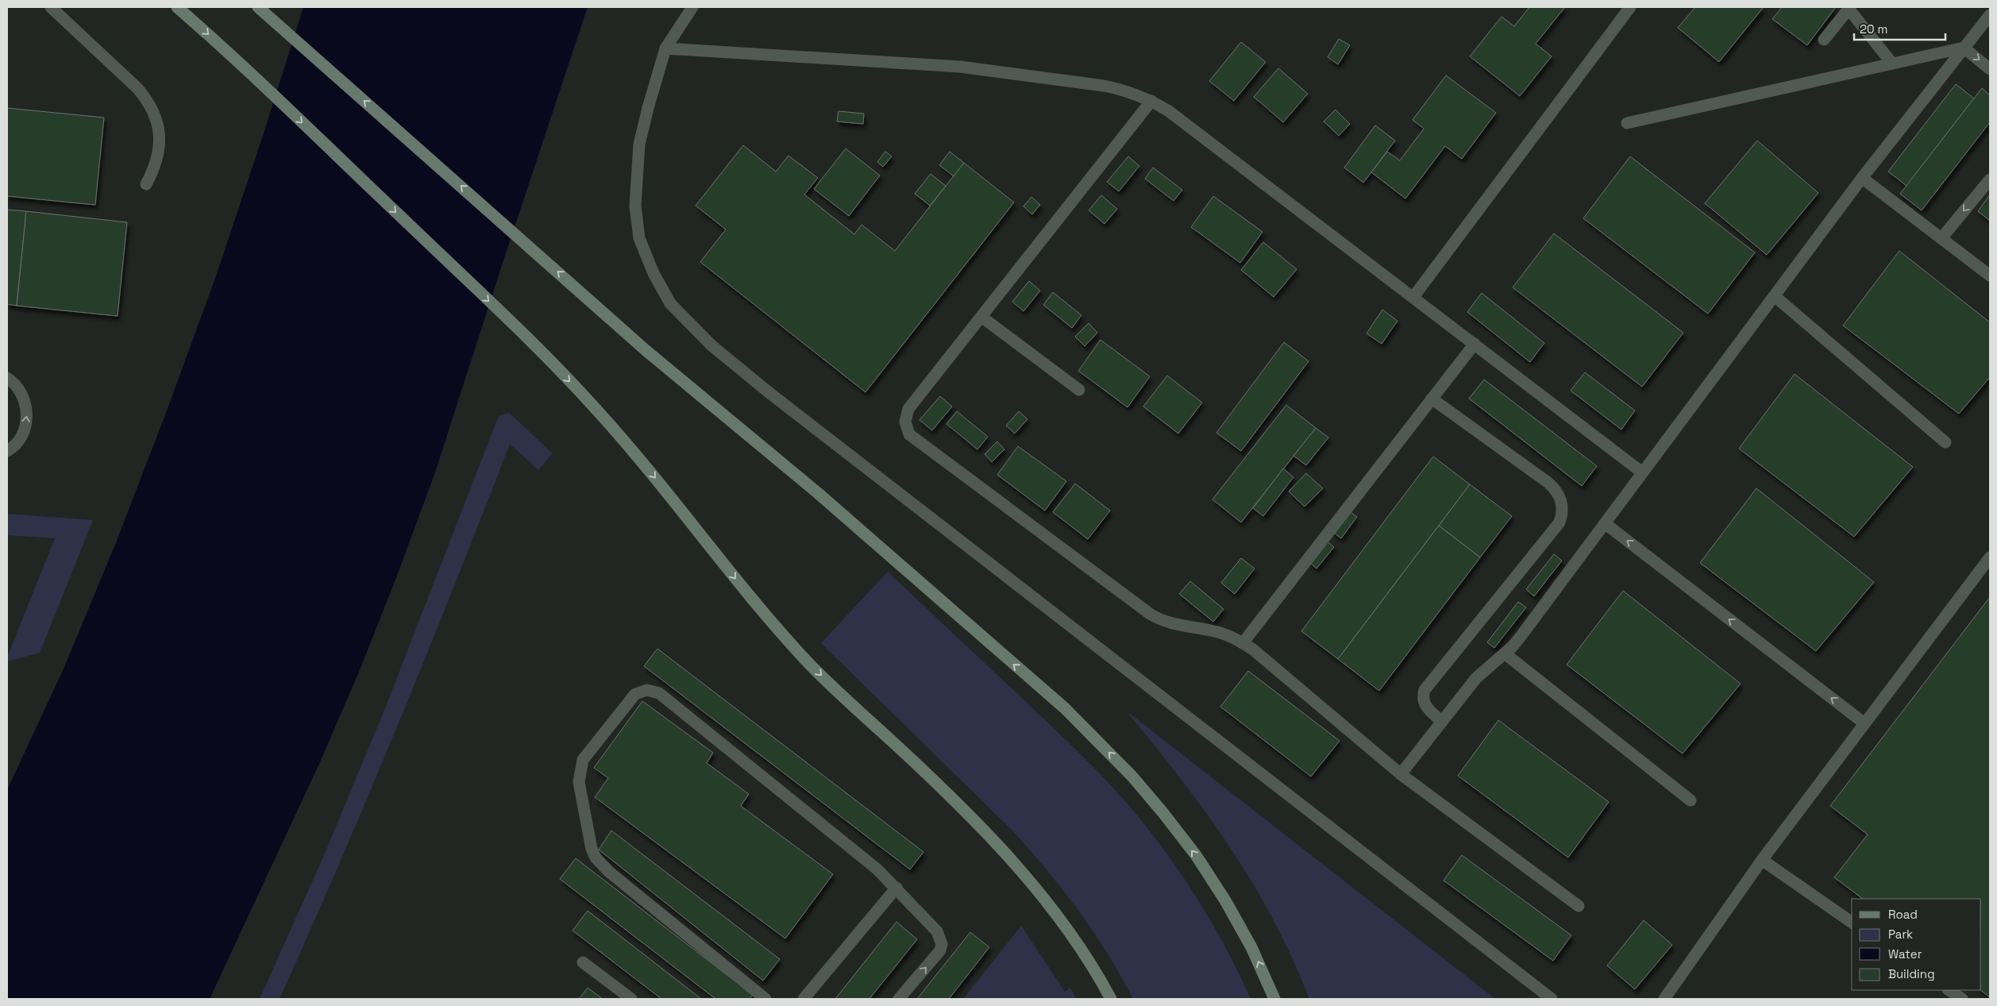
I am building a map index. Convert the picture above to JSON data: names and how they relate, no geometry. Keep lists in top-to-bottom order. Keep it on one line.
{"legend":["Road","Park","Water","Building"],"scale_bar":"20 m"}
